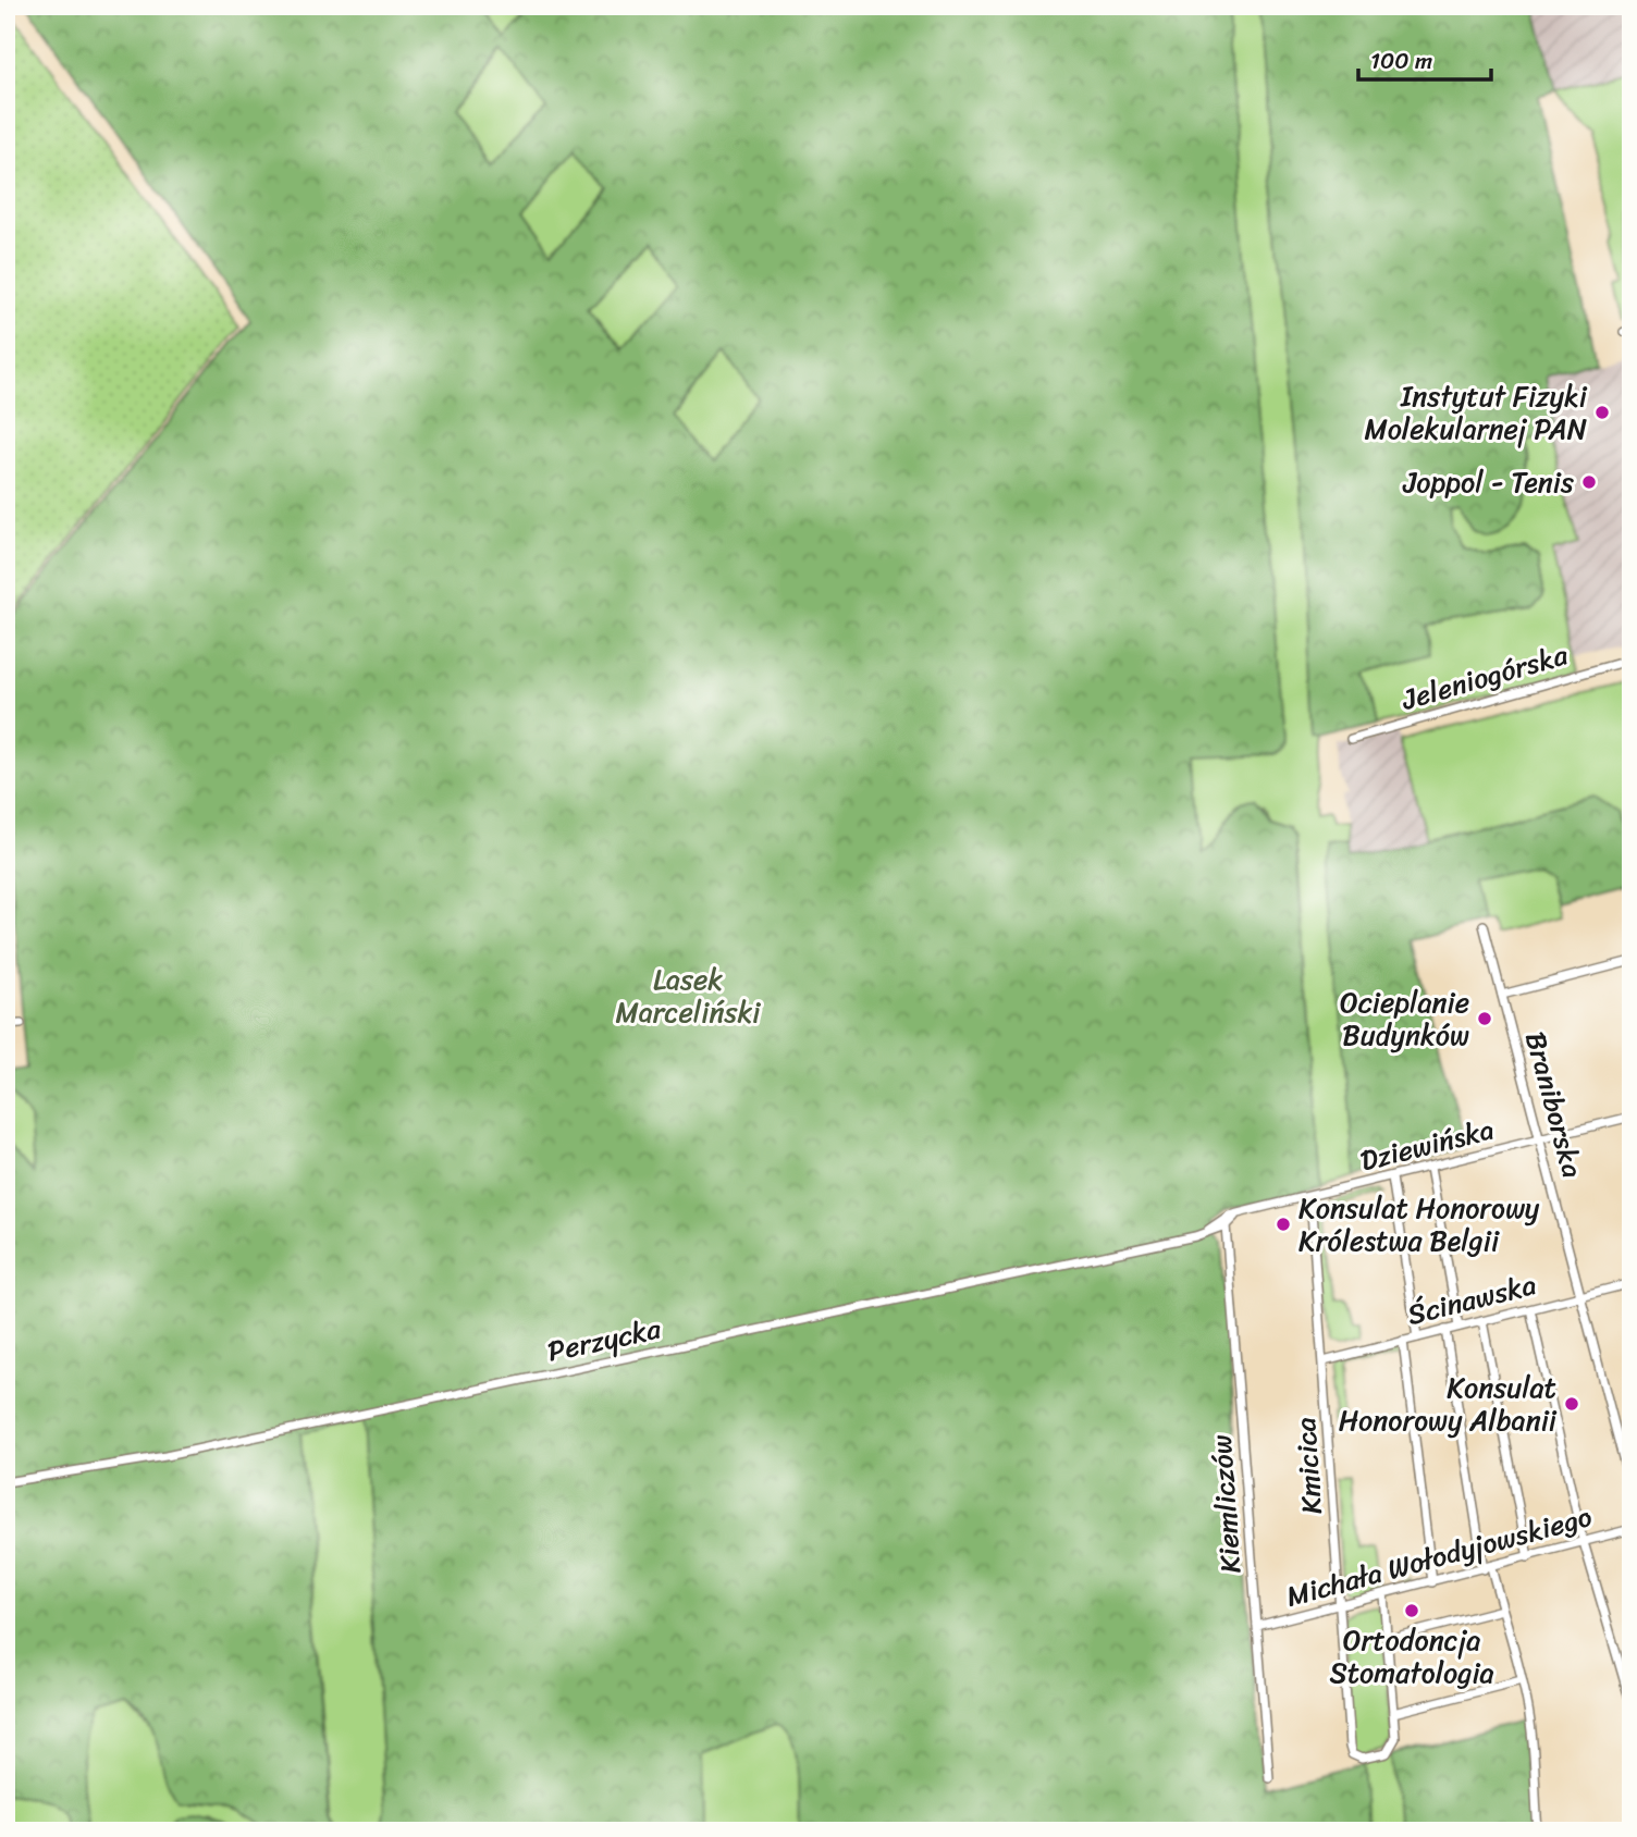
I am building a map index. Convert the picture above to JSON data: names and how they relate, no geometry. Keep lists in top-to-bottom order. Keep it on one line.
{"streets":{"street":["Jeleniogórska","Braniborska","Dziewińska","Ścinawska","Perzycka","Kmicica","Kiemliczów","Michała Wołodyjowskiego"]},"crossings":[["Braniborska","Dziewińska"],["Braniborska","Ścinawska"],["Dziewińska","Perzycka"],["Dziewińska","Kmicica"],["Ścinawska","Kmicica"],["Kmicica","Michała Wołodyjowskiego"],["Kiemliczów","Michała Wołodyjowskiego"]],"parks":["Lasek Marceliński"],"places":["Instytut Fizyki Molekularnej PAN","Joppol - Tenis","Ocieplanie Budynków","Konsulat Honorowy Królestwa Belgii","Konsulat Honorowy Albanii","Ortodoncja Stomatologia"],"scale_bar":"100 m"}
